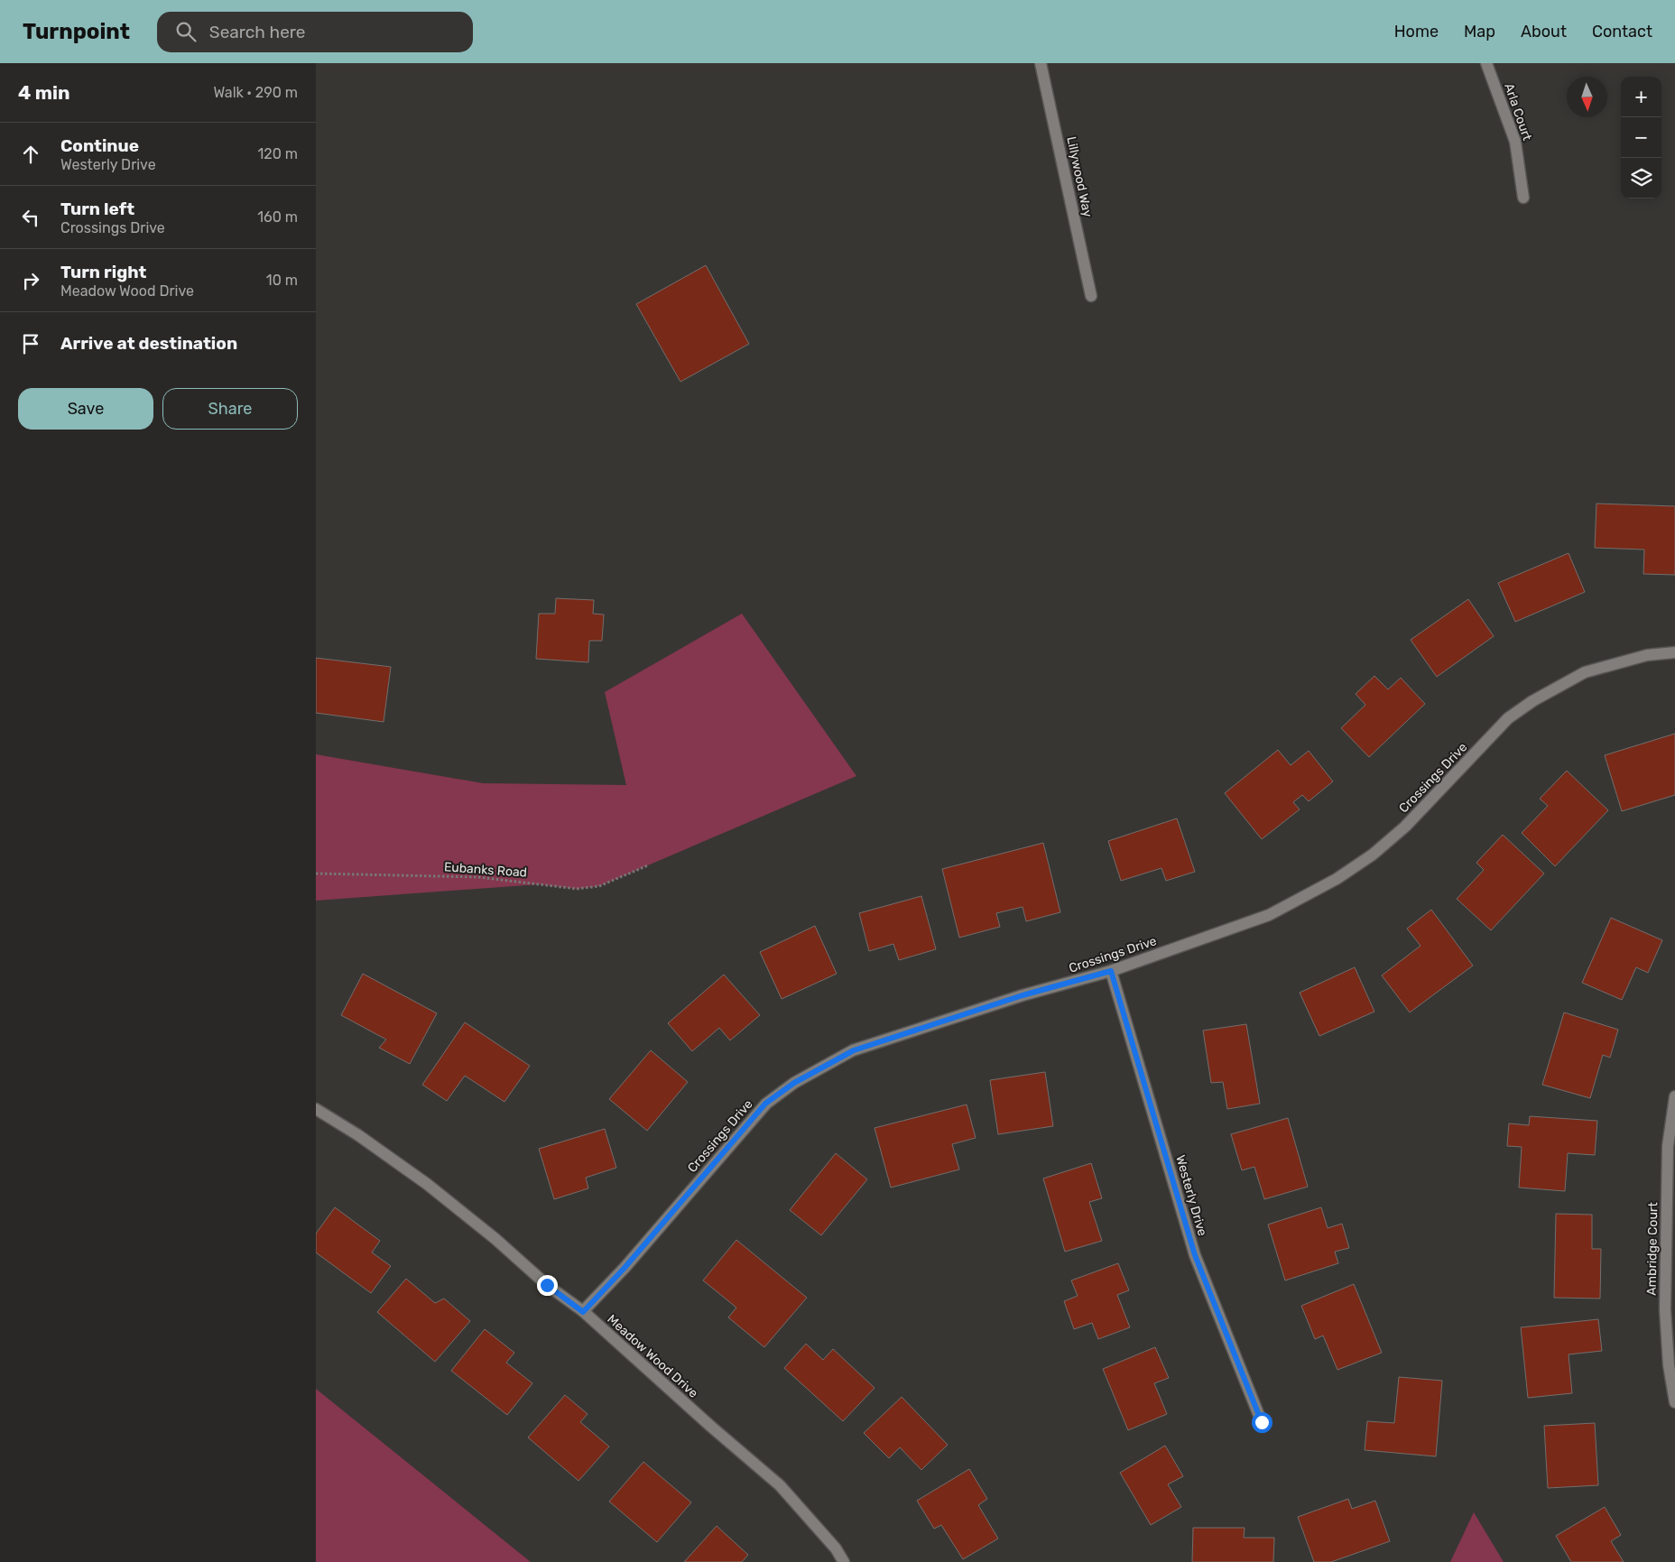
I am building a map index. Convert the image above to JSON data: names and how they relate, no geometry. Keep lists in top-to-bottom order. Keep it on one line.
{"streets":{"street":["Arla Court","Lillywood Way","Crossings Drive","Westerly Drive","Ambridge Court","Meadow Wood Drive"],"path":["Eubanks Road"]},"crossings":[["Crossings Drive","Westerly Drive"],["Crossings Drive","Meadow Wood Drive"]],"north":"bottom","page":{"header":"Turnpoint","search":"Search here","nav":["Home","Map","About","Contact"],"heading":["4 min","Walk · 290 m"],"map_buttons":["+","−"],"list":[["Continue","Westerly Drive","120 m"],["Turn left","Crossings Drive","160 m"],["Turn right","Meadow Wood Drive","10 m"],"Arrive at destination"],"buttons":["Save","Share"]}}
